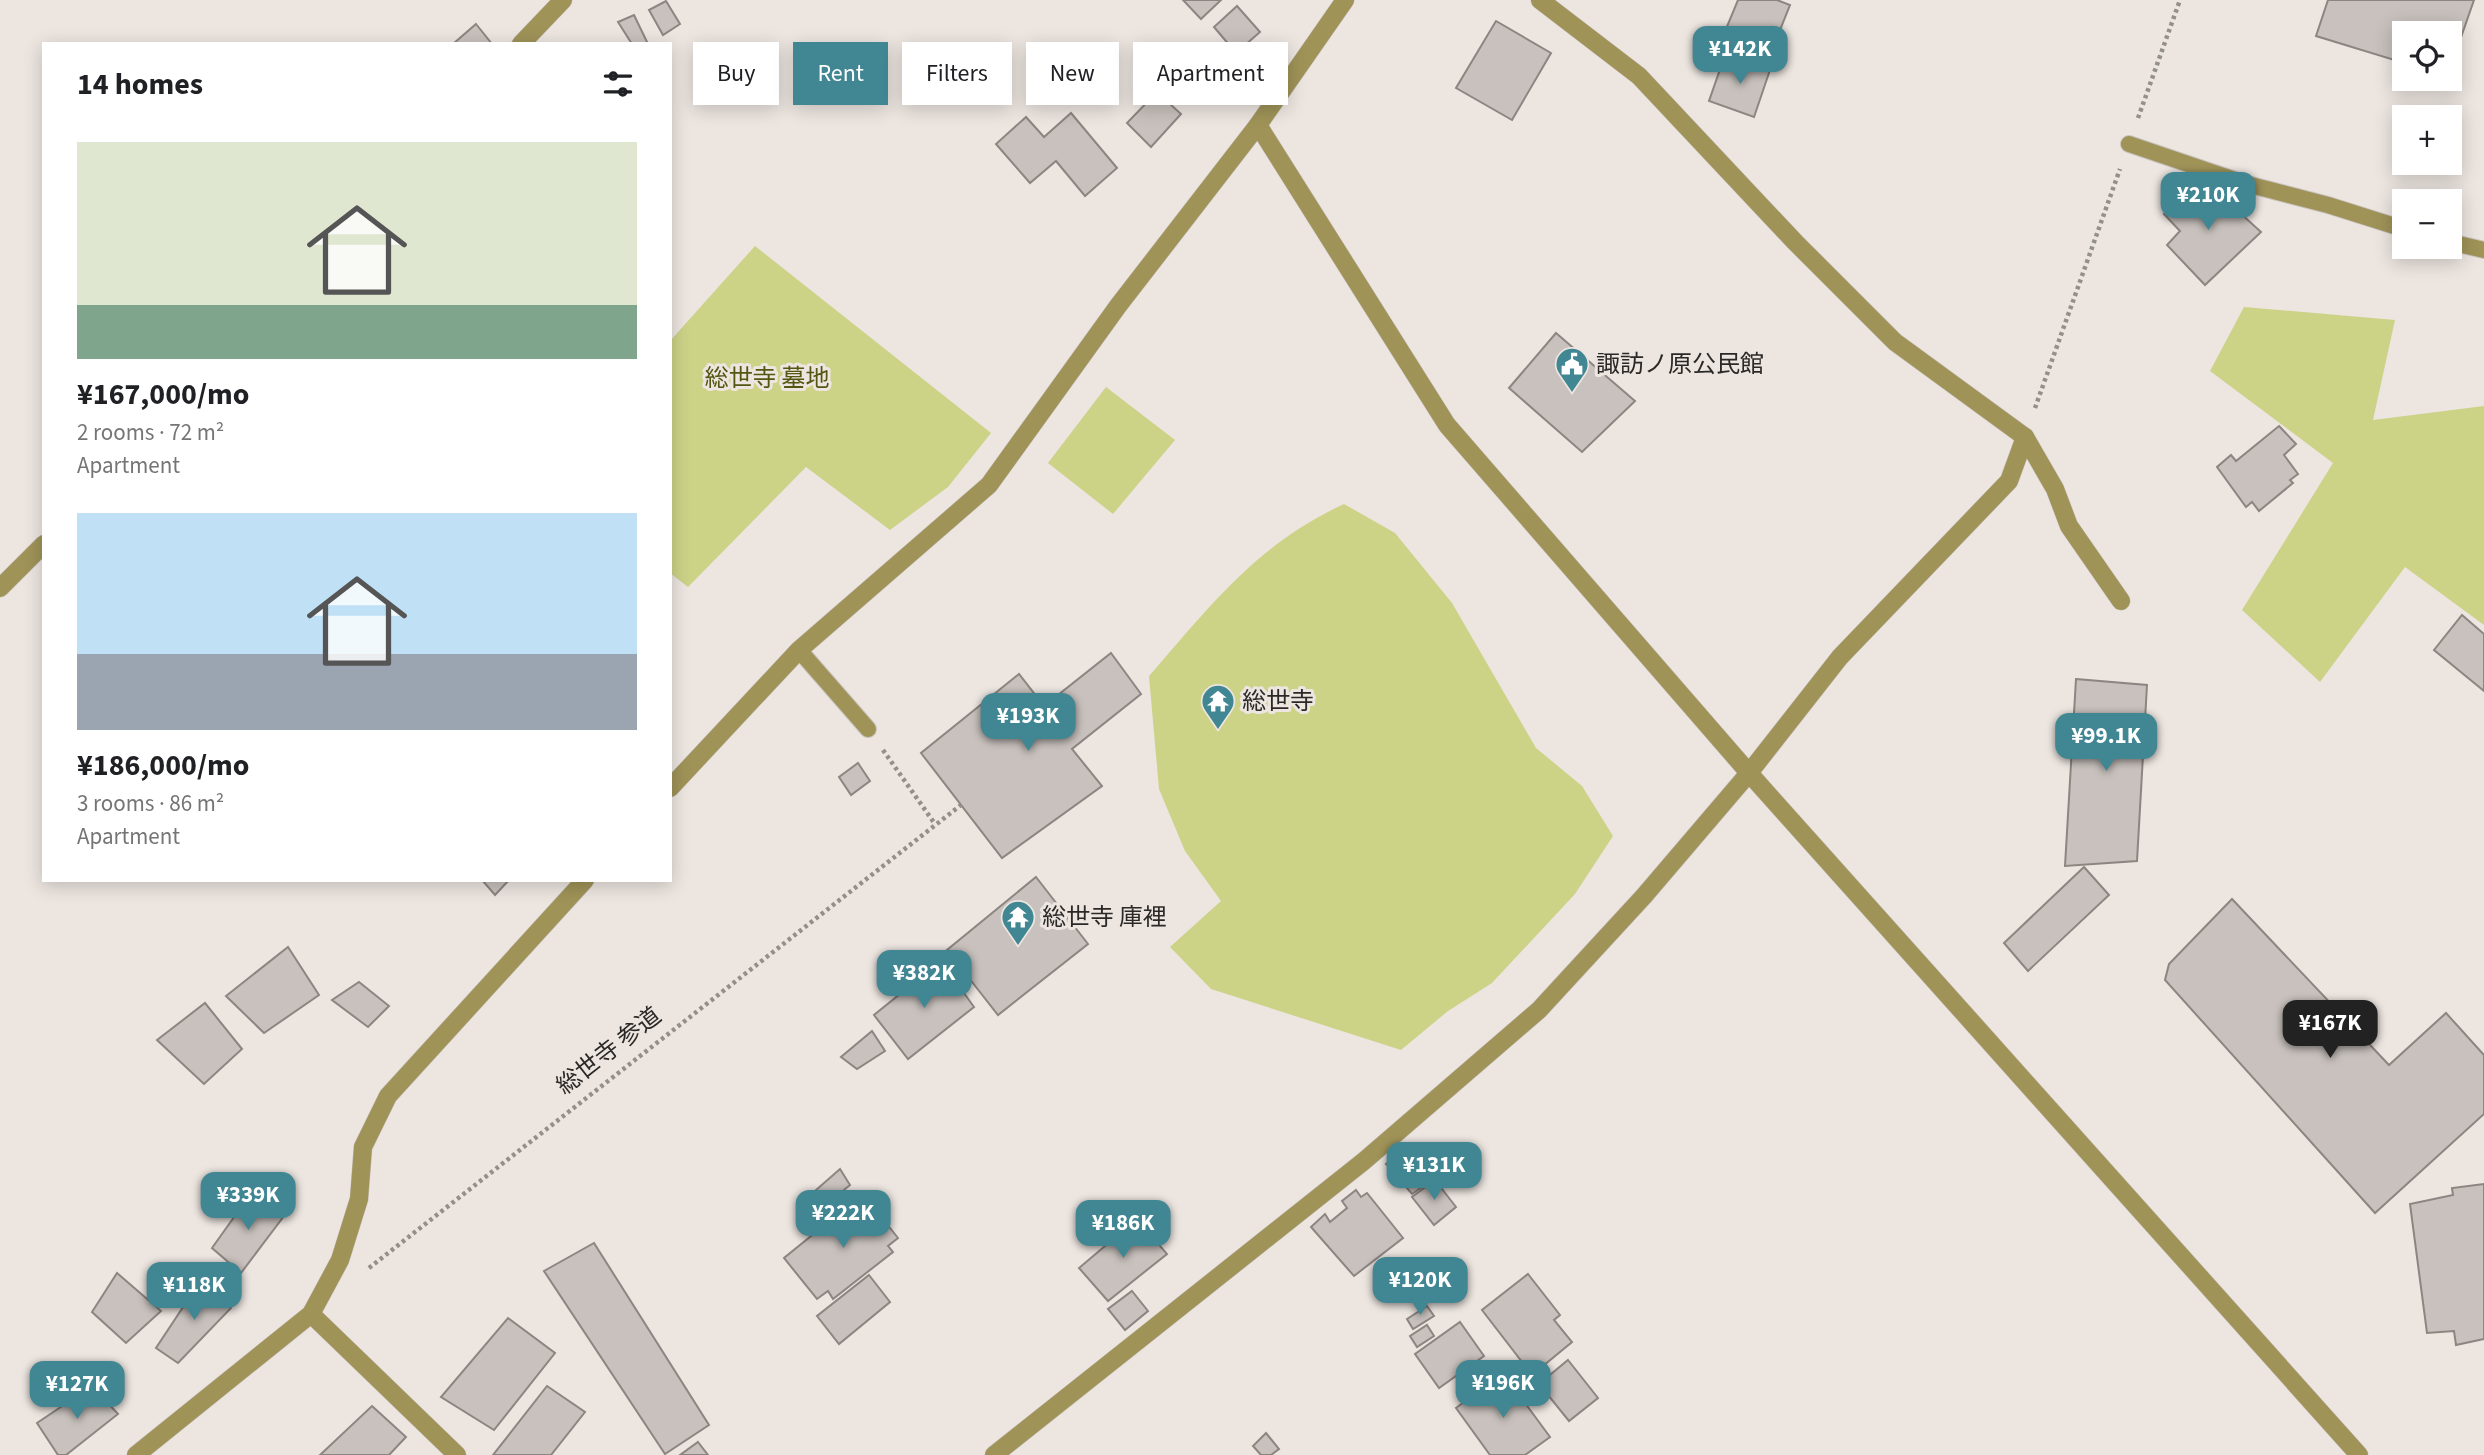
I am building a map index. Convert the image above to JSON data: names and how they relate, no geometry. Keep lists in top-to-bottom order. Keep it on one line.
{"streets":{"path":["総世寺 参道"]},"parks":["総世寺 墓地"],"places":{"public building":["諏訪ノ原公民館"],"temple":["総世寺","総世寺 庫裡"]},"page":{"map_buttons":["+","−"],"price":["¥142K","¥210K","¥193K","¥99.1K","¥382K","¥167K","¥131K","¥339K","¥222K","¥186K","¥120K","¥118K","¥196K","¥127K"],"chip":["Buy","Rent","Filters","New","Apartment"],"heading":"14 homes","list":[{"name":"¥167,000/mo","note":"2 rooms · 72 m² · Apartment"},{"name":"¥186,000/mo","note":"3 rooms · 86 m² · Apartment"}]}}
